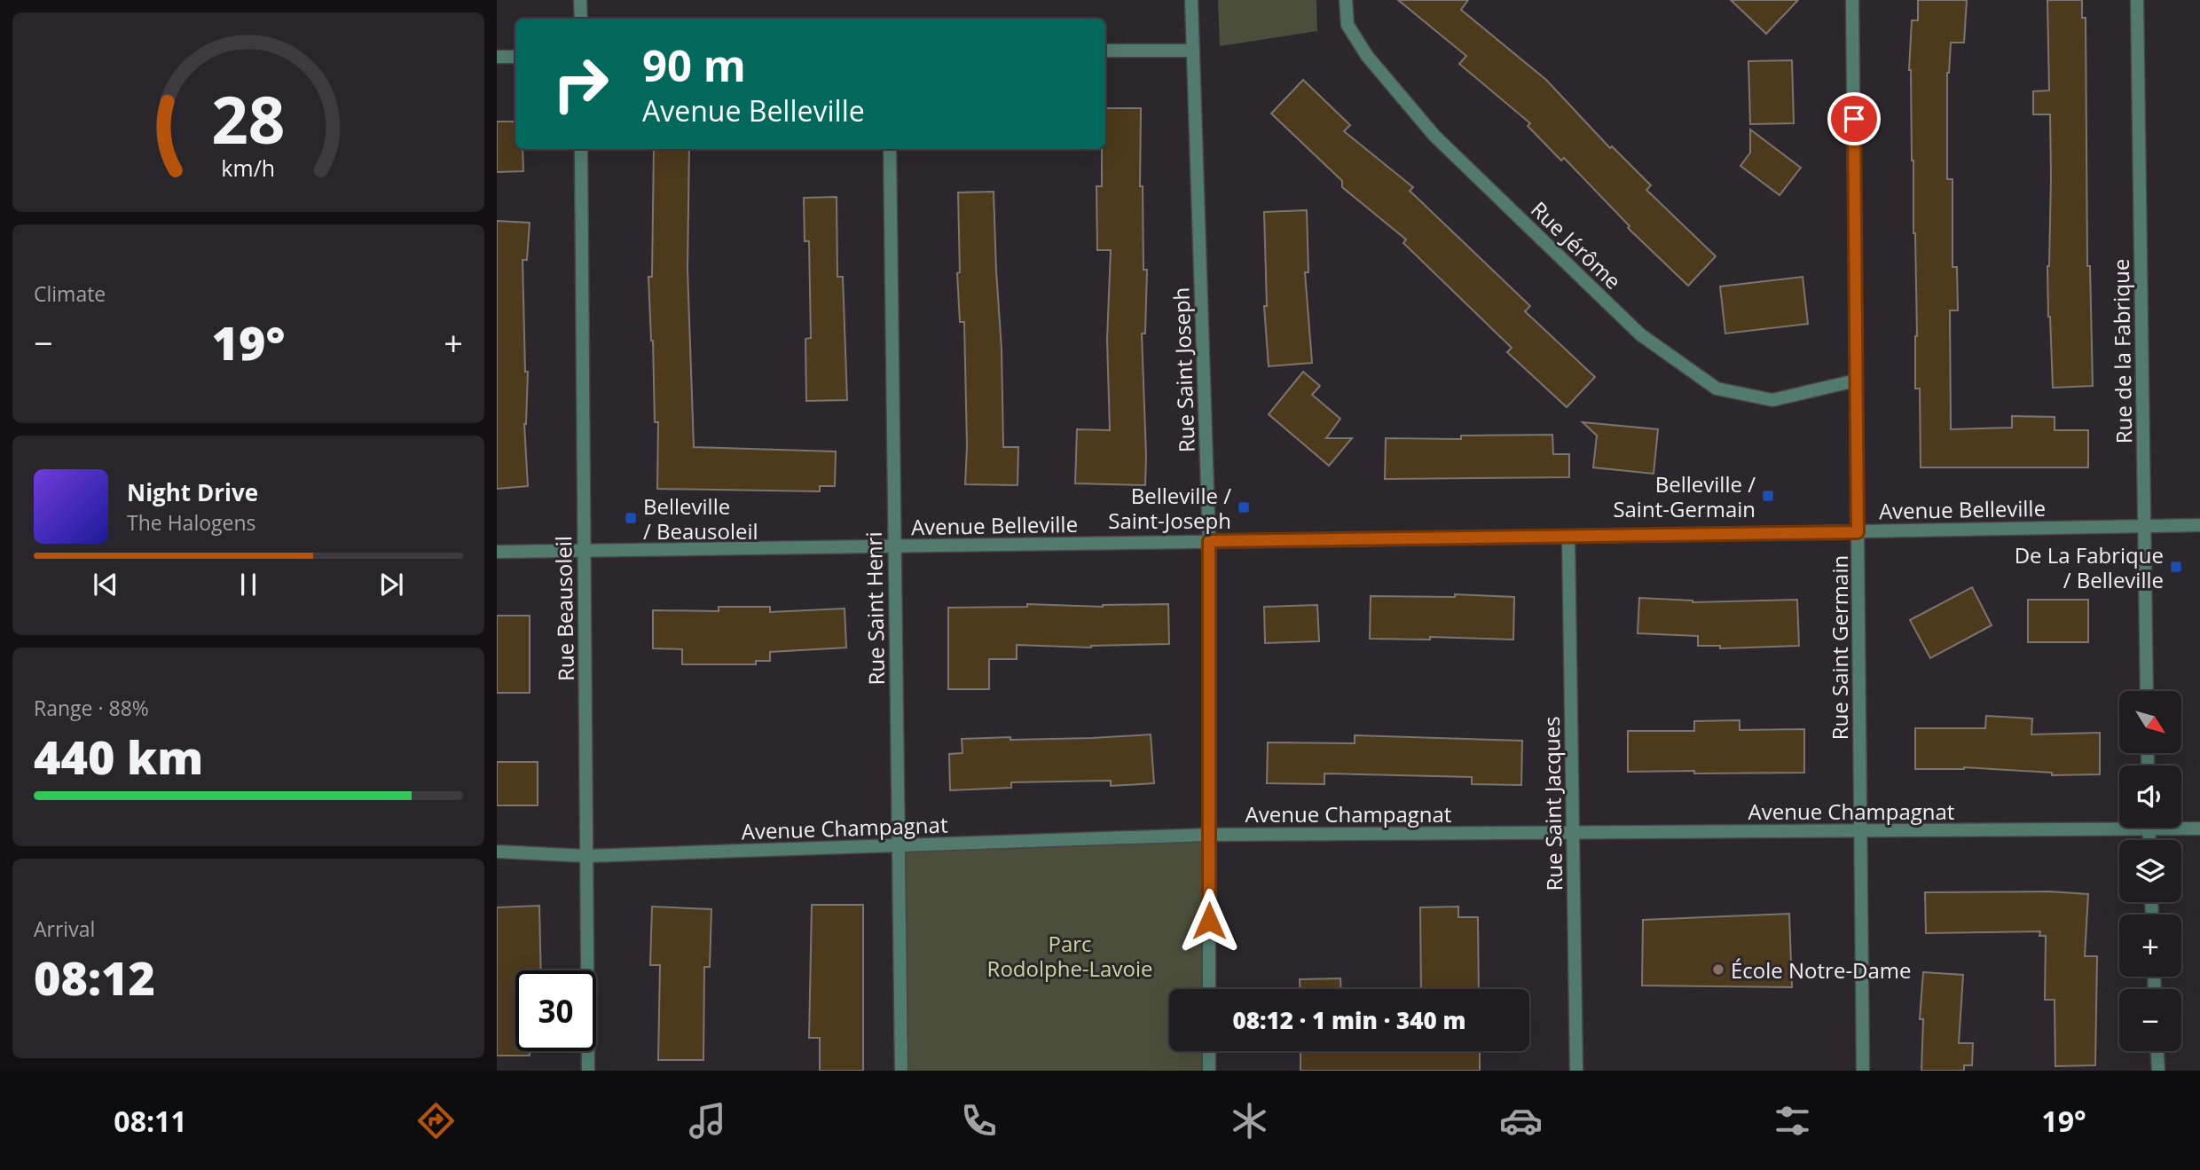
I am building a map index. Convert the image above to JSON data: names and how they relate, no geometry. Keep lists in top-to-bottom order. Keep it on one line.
{"streets":{"street":["Rue Jérôme","Rue de la Fabrique","Rue Saint Joseph","Avenue Belleville","Rue Beausoleil","Rue Saint Henri","Rue Saint Germain","Rue Saint Jacques","Avenue Champagnat"]},"crossings":[["Rue Jérôme","Rue Saint Germain"],["Rue de la Fabrique","Avenue Belleville"],["Rue Saint Joseph","Avenue Belleville"],["Rue Saint Joseph","Avenue Champagnat"],["Avenue Belleville","Rue Beausoleil"],["Avenue Belleville","Rue Saint Henri"],["Avenue Belleville","Rue Saint Germain"],["Avenue Belleville","Rue Saint Jacques"],["Rue Beausoleil","Avenue Champagnat"],["Rue Saint Henri","Avenue Champagnat"],["Rue Saint Germain","Avenue Champagnat"],["Rue Saint Jacques","Avenue Champagnat"]],"parks":["Parc Rodolphe-Lavoie"],"places":{"transit":["Belleville / Saint-Germain","Belleville / Saint-Joseph","Belleville / Beausoleil","De La Fabrique / Belleville"],"other":["École Notre-Dame"]},"north":"bottom right","page":{"turn":["90 m","Avenue Belleville"],"tile":["Climate",["Range · 88%","440 km"],["Arrival","08:12"]],"heat":["−","19°","+"],"song":["Night Drive","The Halogens"],"map_buttons":["+","−"],"limit":"30","trip":"08:12 · 1 min · 340 m","tabs":["08:11","19°"],"gauge":["28","km/h"]}}
